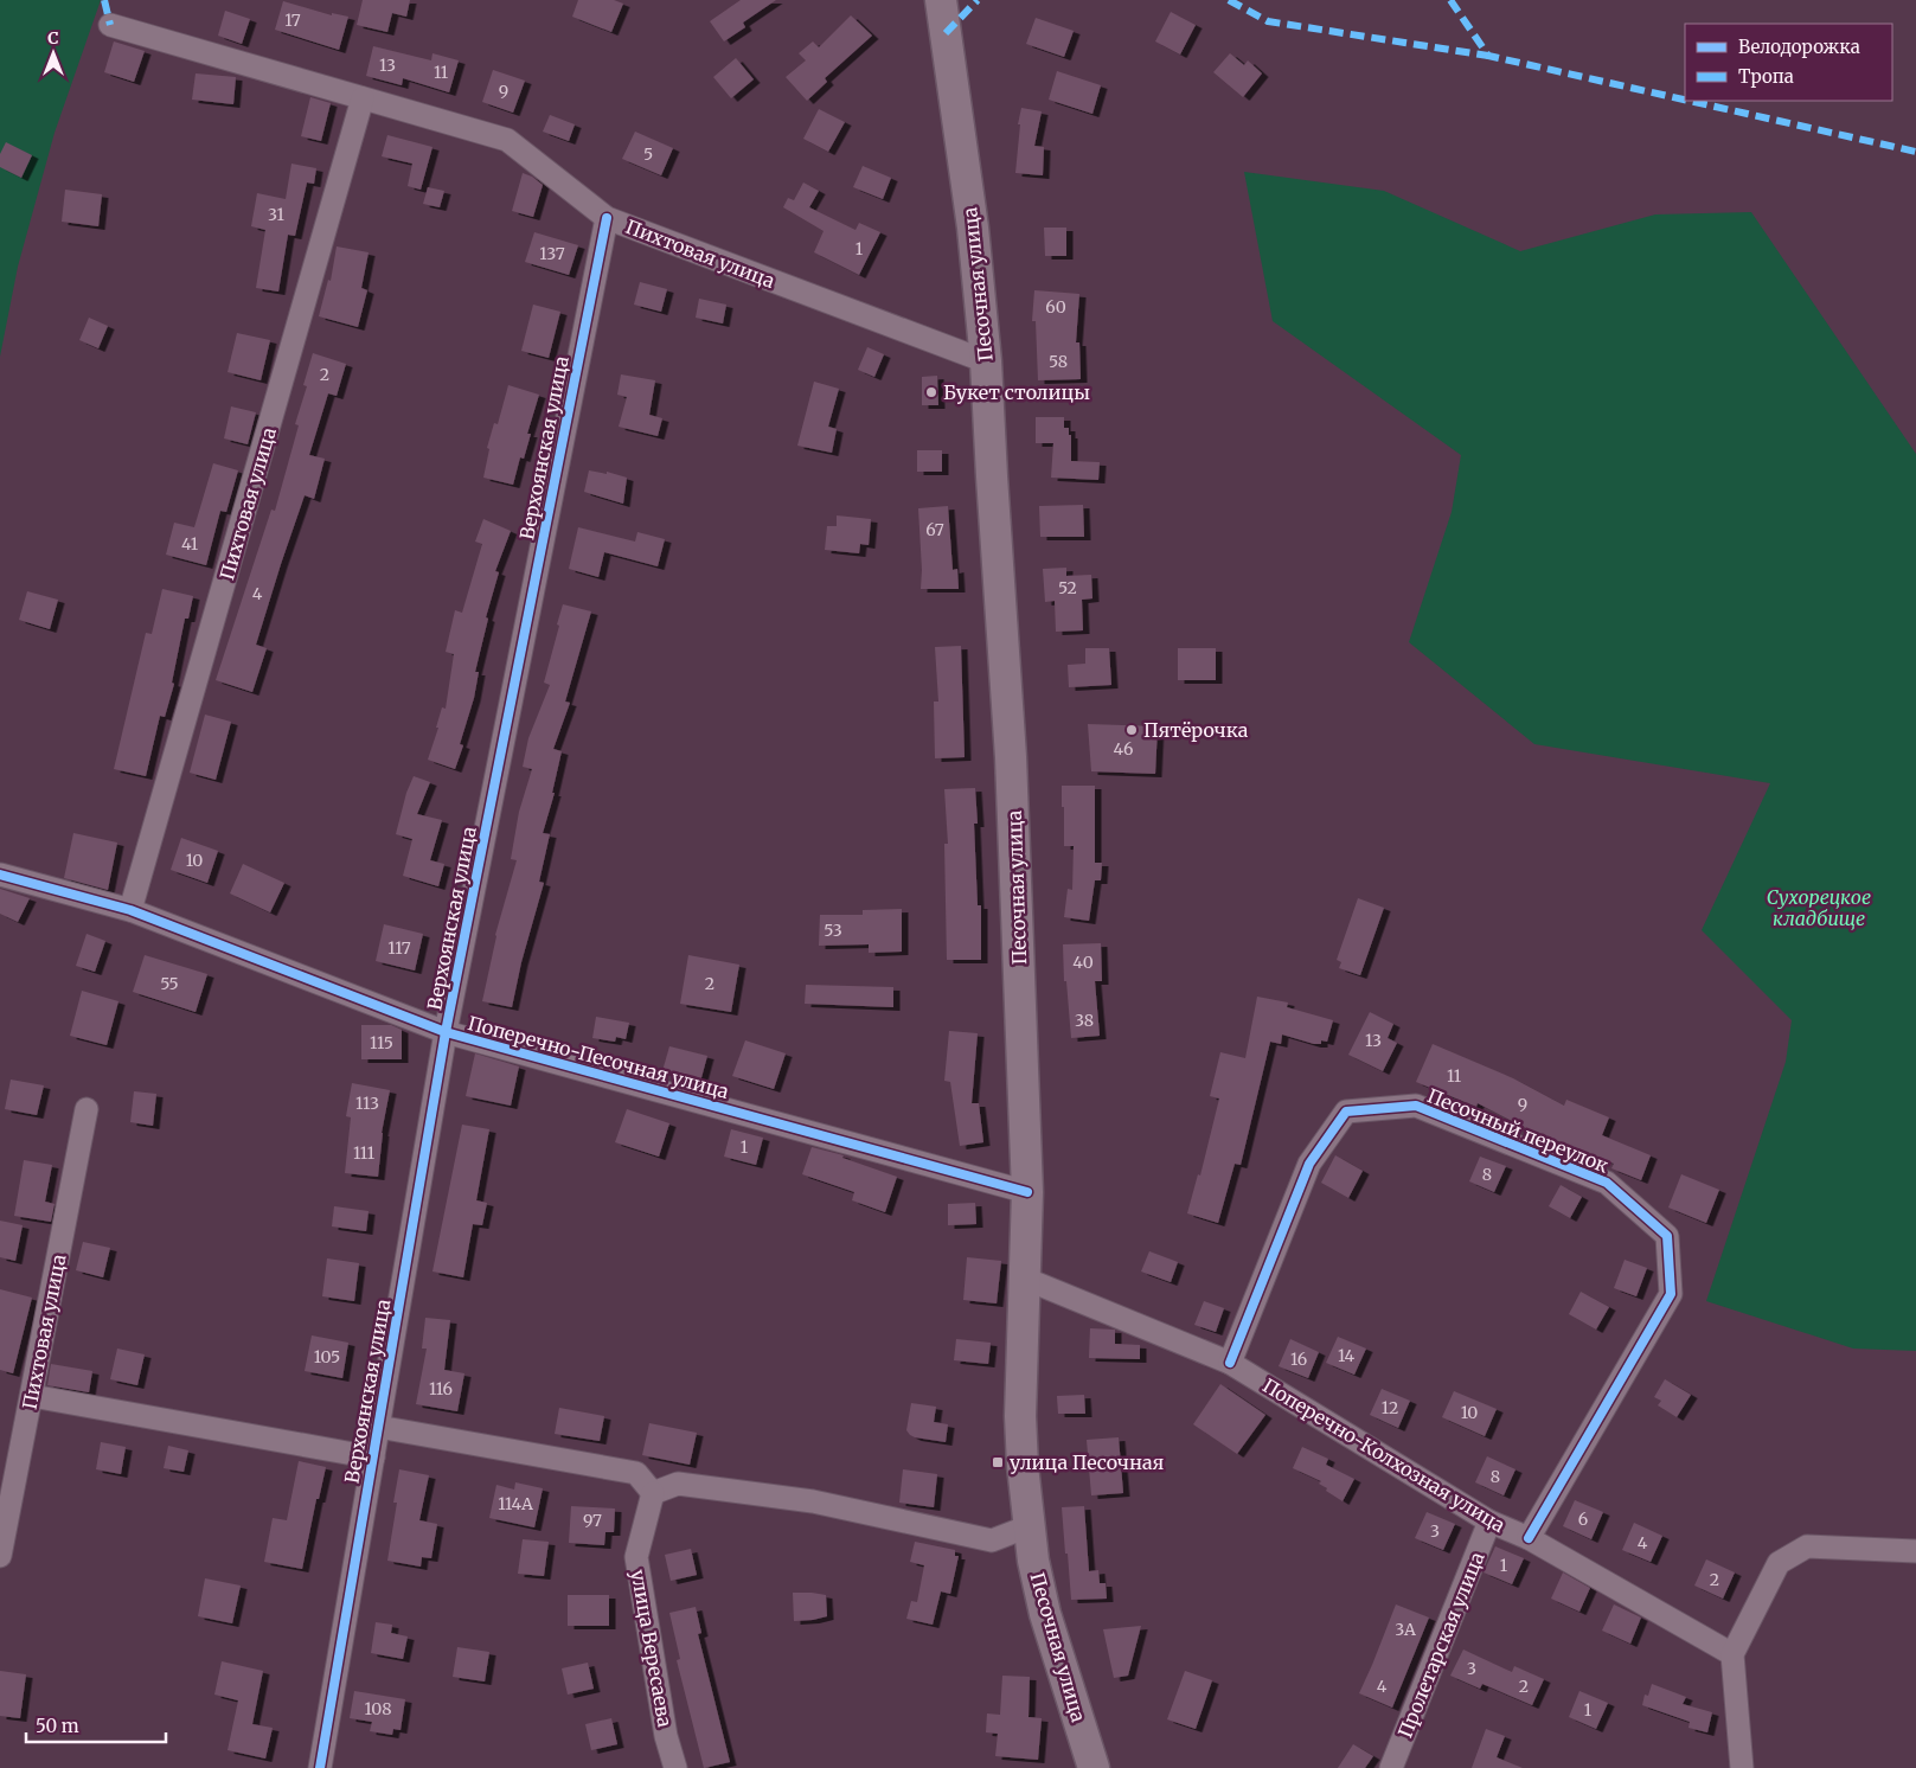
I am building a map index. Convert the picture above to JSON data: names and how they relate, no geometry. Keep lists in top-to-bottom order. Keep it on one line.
{"streets":{"main road":["Песочная улица"],"street":["Пихтовая улица","Верхоянская улица","Поперечно-Песочная улица","Песочный переулок","Поперечно-Колхозная улица","Пролетарская улица","улица Вересаева"]},"crossings":[["Пихтовая улица","Песочная улица"],["Пихтовая улица","Верхоянская улица"],["Пихтовая улица","Поперечно-Песочная улица"],["Песочная улица","Поперечно-Песочная улица"],["Песочная улица","Поперечно-Колхозная улица"],["Верхоянская улица","Поперечно-Песочная улица"],["Песочный переулок","Поперечно-Колхозная улица"],["Поперечно-Колхозная улица","Пролетарская улица"]],"parks":["Сухорецкое кладбище"],"places":{"other":["Букет столицы","Пятёрочка"],"transit":["улица Песочная"]},"house_numbers":["17","13","11","9","5","31","1","137","60","58","2","67","41","52","4","46","10","53","117","40","55","2","38","13","115","11","113","9","1","111","8","14","105","16","116","12","10","8","114А","6","97","3","4","1","2","3А","3","4","2","108","1"],"legend":["Велодорожка","Тропа"],"scale_bar":"50 m","north":"top"}
